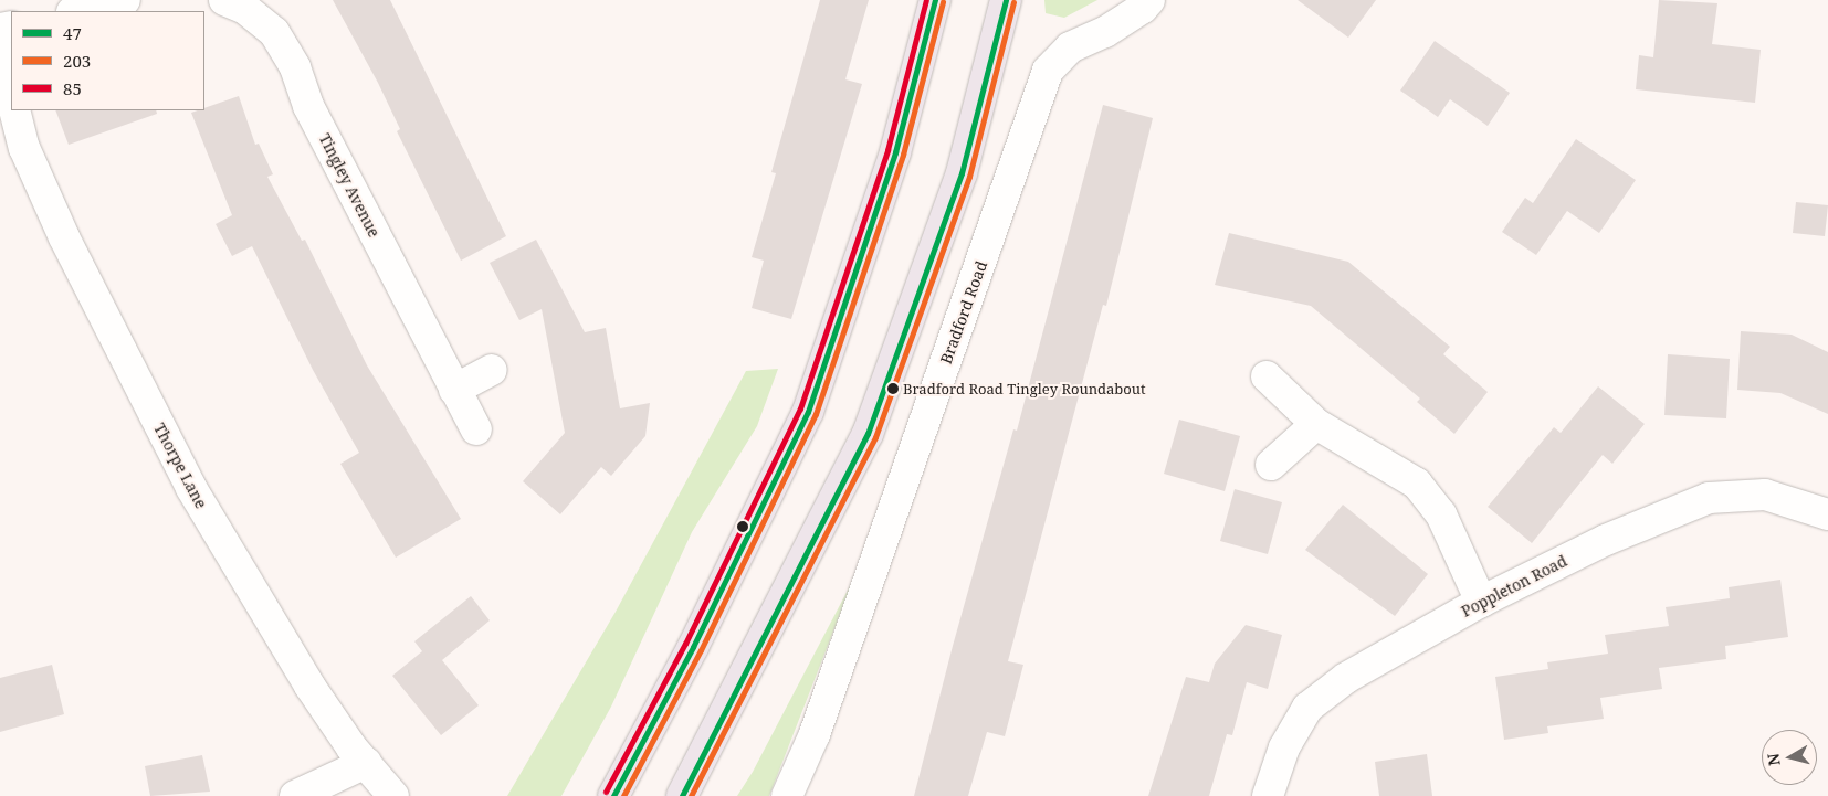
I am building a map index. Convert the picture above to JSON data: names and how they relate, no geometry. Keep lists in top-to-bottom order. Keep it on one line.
{"streets":{"street":["Tingley Avenue","Bradford Road","Thorpe Lane","Poppleton Road"]},"places":["Bradford Road Tingley Roundabout"],"lines":["transit line 47","transit line 85","transit line 203"],"legend":["47","203","85"],"north":"left"}
